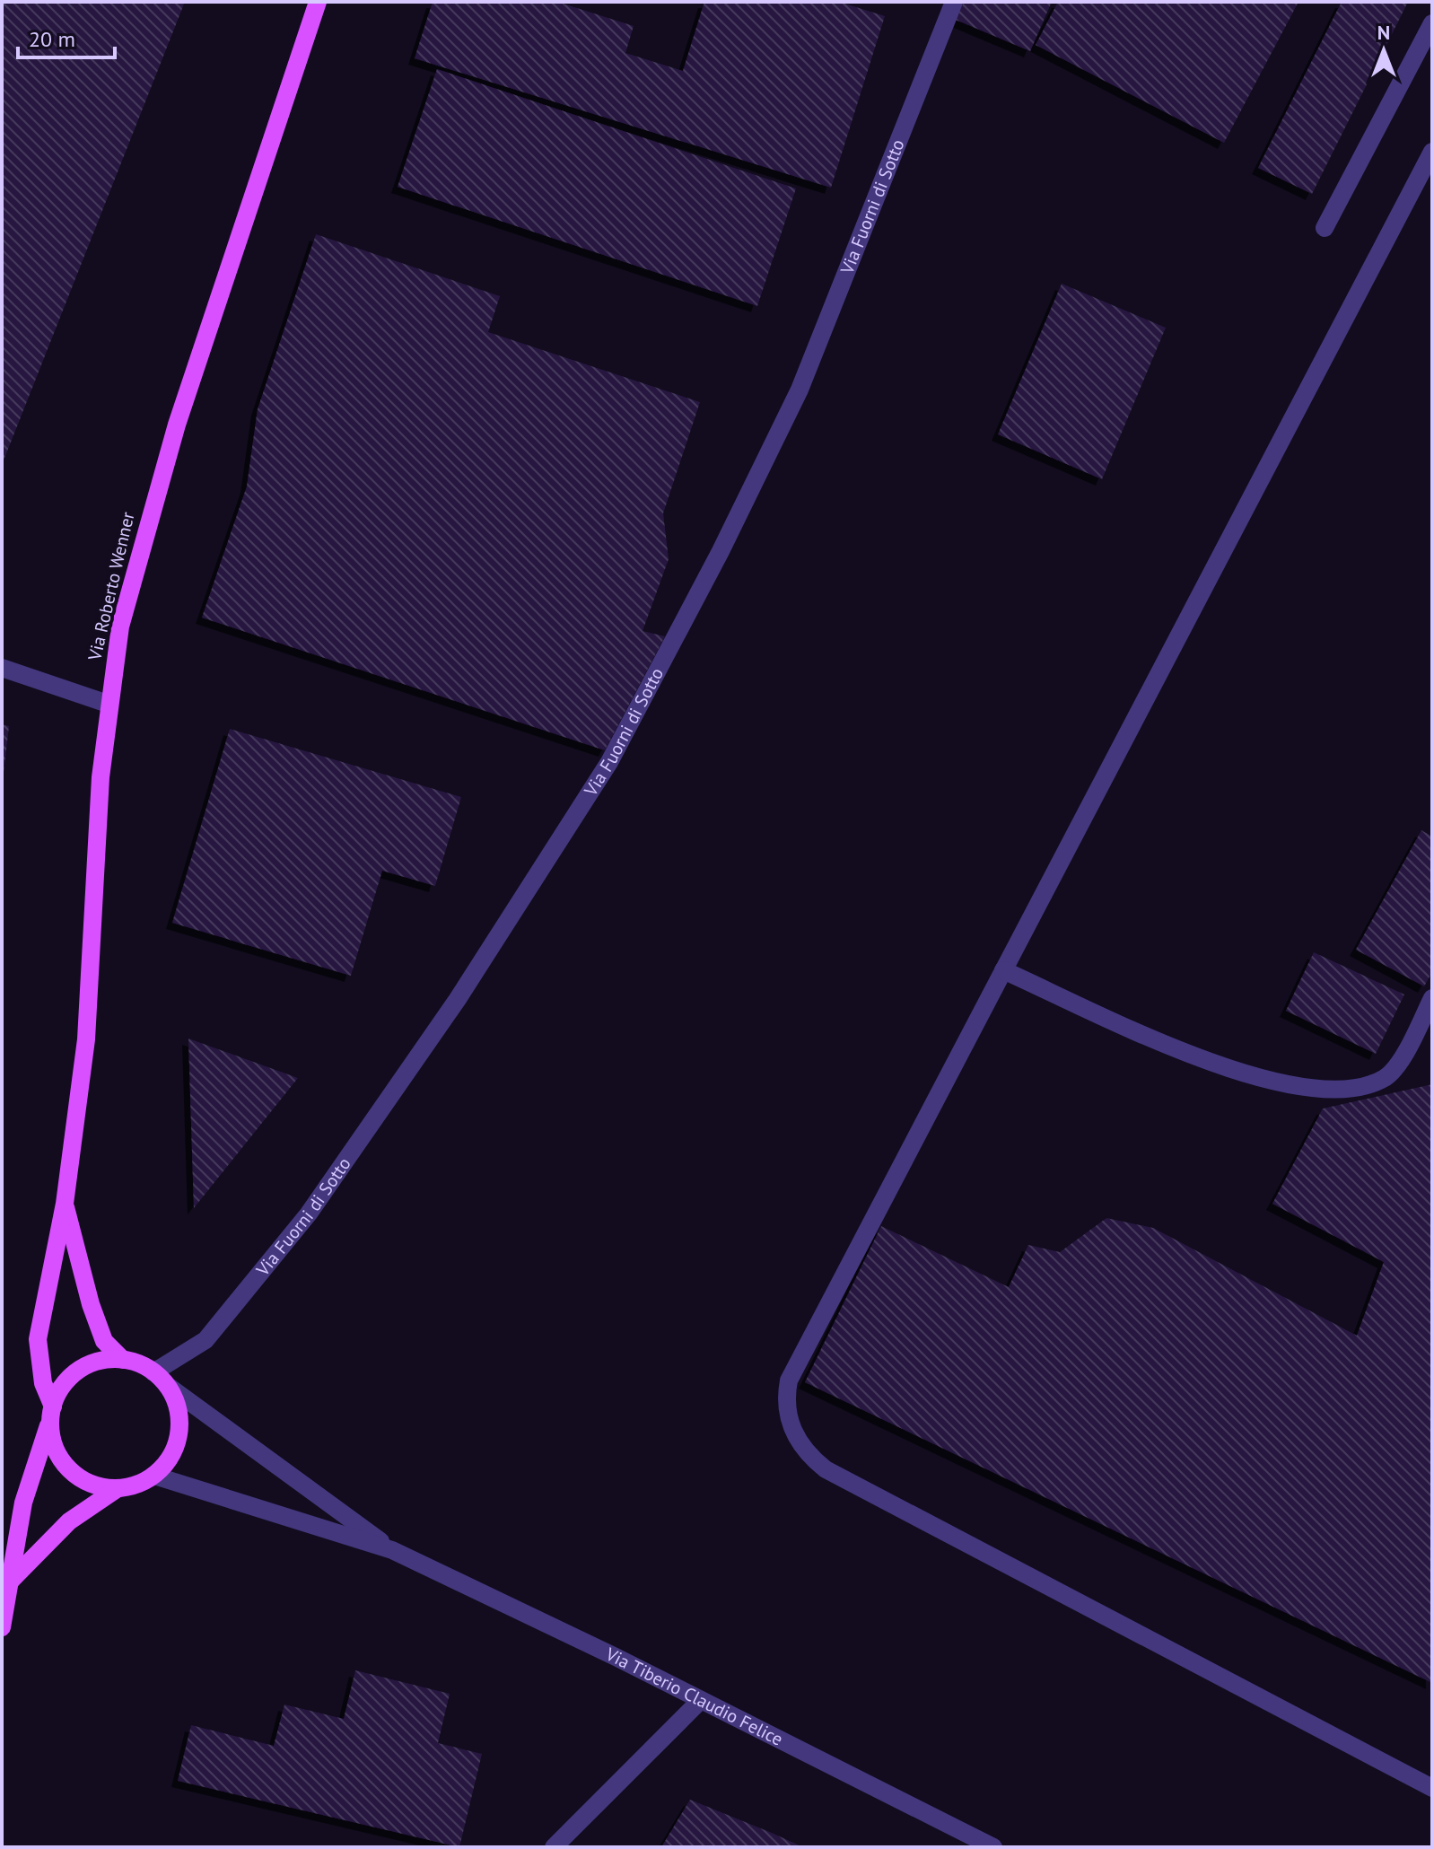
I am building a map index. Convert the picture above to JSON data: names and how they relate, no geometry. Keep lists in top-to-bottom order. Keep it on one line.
{"streets":{"main road":["Via Roberto Wenner"],"street":["Via Fuorni di Sotto","Via Tiberio Claudio Felice"]},"crossings":[["Via Fuorni di Sotto","Via Roberto Wenner"]],"scale_bar":"20 m","north":"top"}
